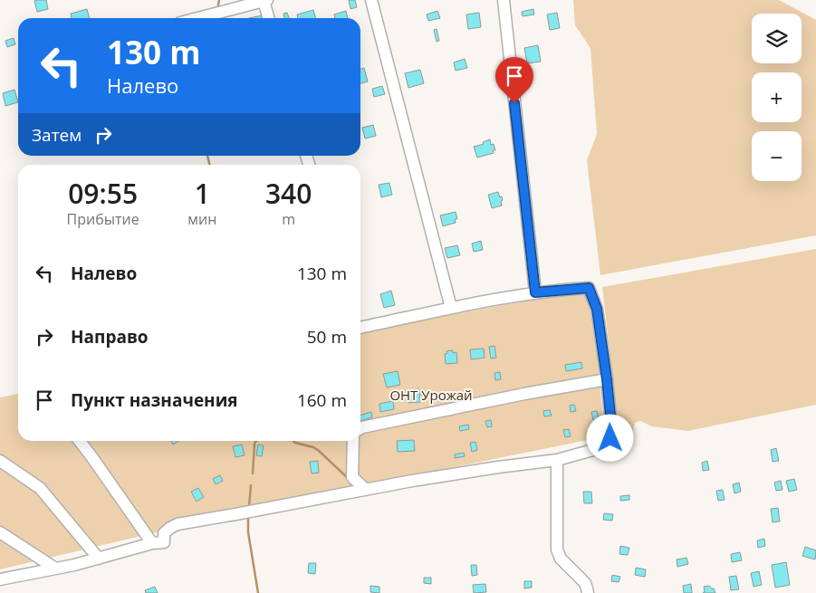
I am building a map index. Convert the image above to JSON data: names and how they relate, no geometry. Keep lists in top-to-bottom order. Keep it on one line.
{"parks":["ОНТ Урожай"],"page":{"map_buttons":["+","−"],"turn":["130 m","Налево"],"then":"Затем","eta":["09:55","Прибытие","1","мин","340","m"],"list":[{"name":"Налево","value":"130 m"},{"name":"Направо","value":"50 m"},{"name":"Пункт назначения","value":"160 m"}]}}
